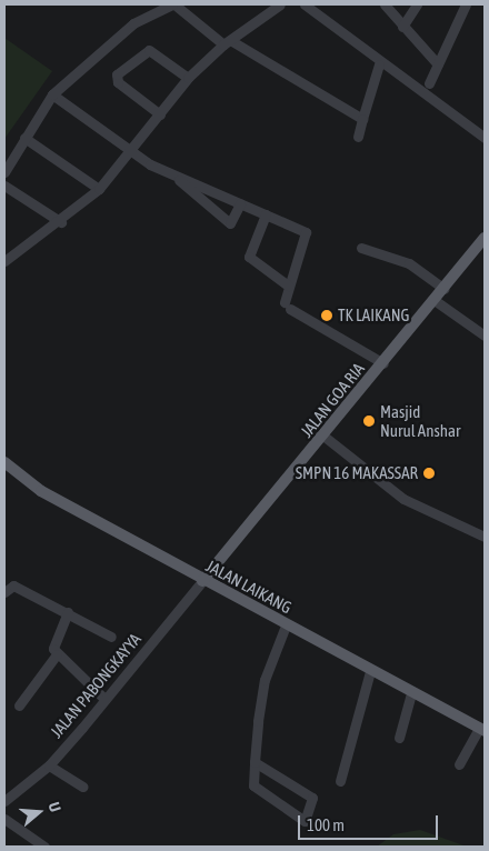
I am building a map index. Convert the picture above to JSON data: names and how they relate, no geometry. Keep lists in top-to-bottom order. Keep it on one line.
{"streets":{"main road":["JALAN GOA RIA","JALAN LAIKANG"],"street":["JALAN PABONGKAYYA"]},"crossings":[["JALAN GOA RIA","JALAN LAIKANG"],["JALAN GOA RIA","JALAN PABONGKAYYA"],["JALAN LAIKANG","JALAN PABONGKAYYA"]],"places":["TK LAIKANG","Masjid Nurul Anshar","SMPN 16 MAKASSAR"],"scale_bar":"100 m","north":"right"}
